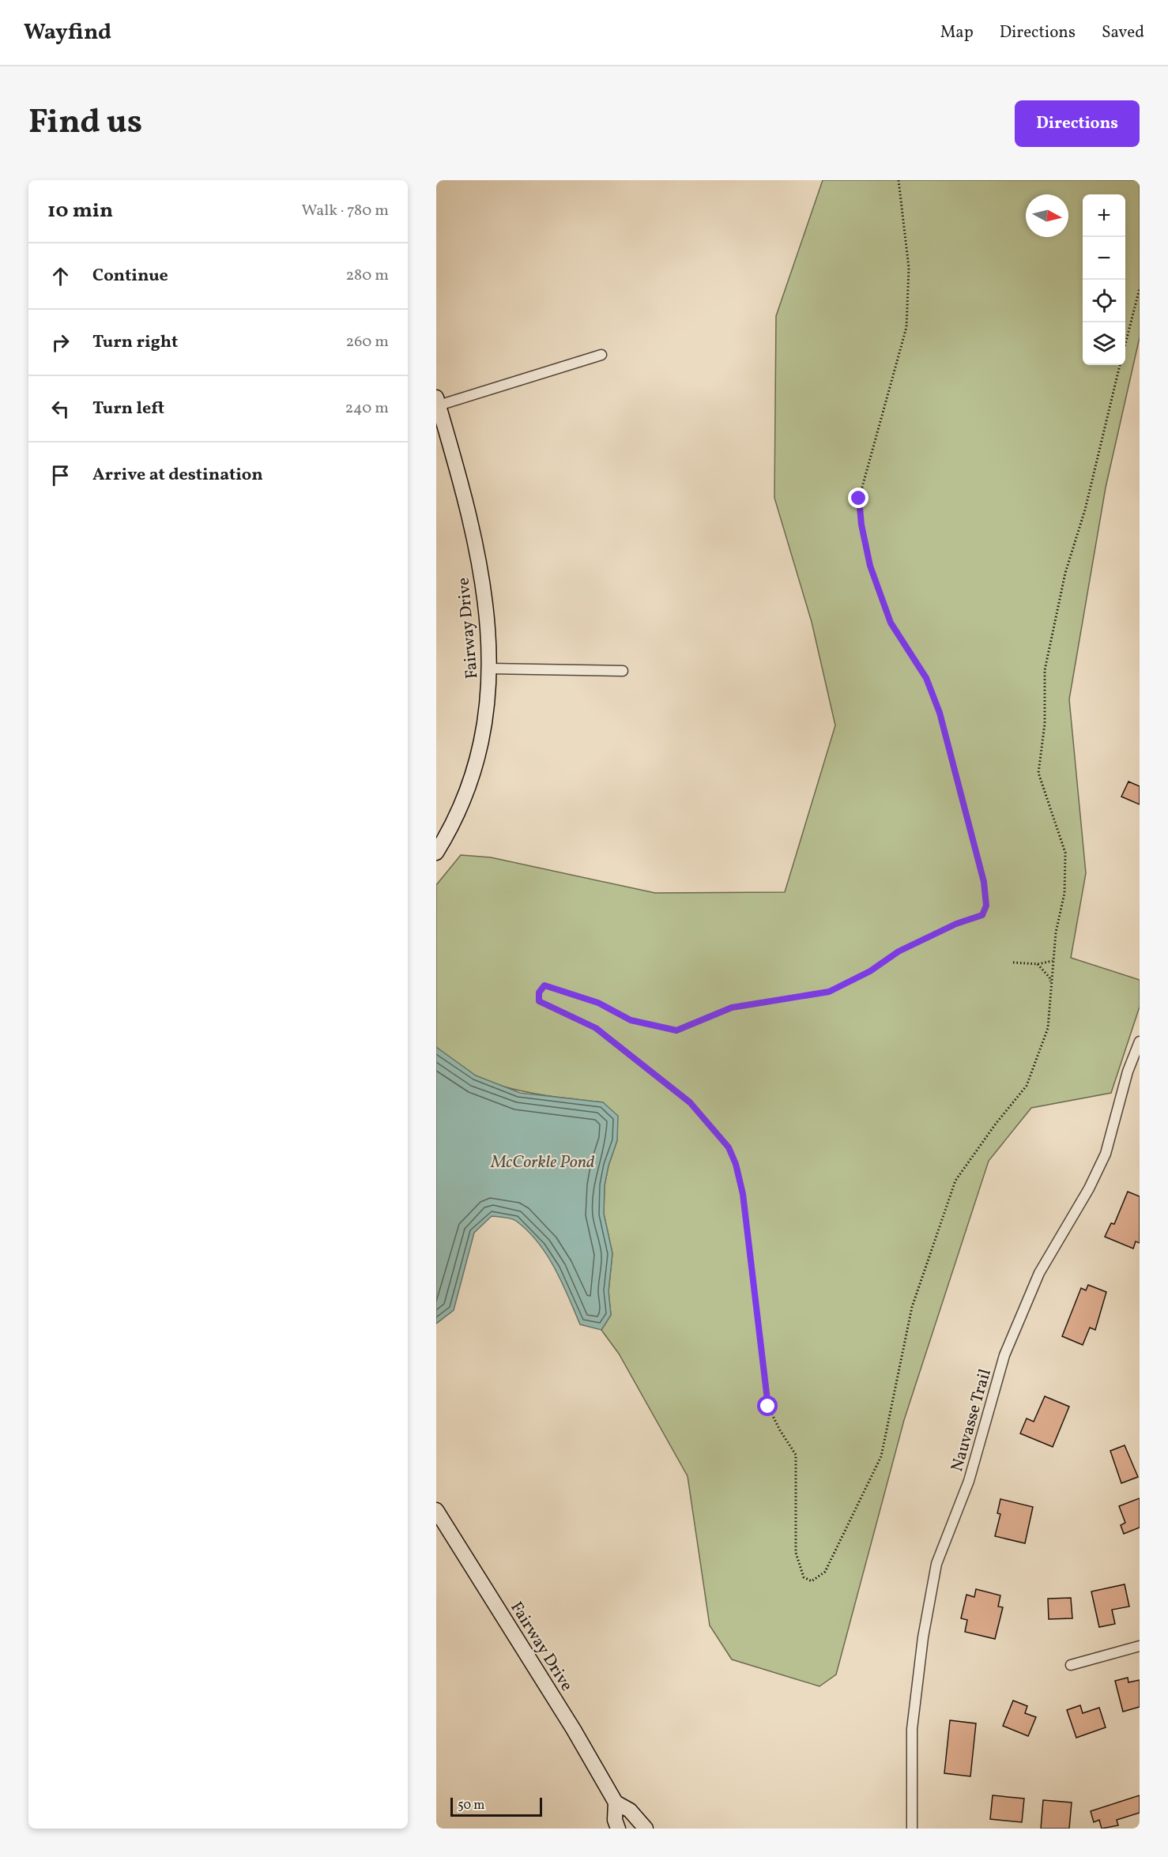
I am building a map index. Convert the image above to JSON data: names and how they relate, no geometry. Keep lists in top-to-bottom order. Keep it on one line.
{"streets":{"street":["Fairway Drive","Nauvasse Trail"]},"water":["McCorkle Pond"],"scale_bar":"50 m","north":"right","page":{"header":"Wayfind","nav":["Map","Directions","Saved"],"title":"Find us","buttons":"Directions","heading":["10 min","Walk · 780 m"],"map_buttons":["+","−"],"list":[["Continue","280 m"],["Turn right","260 m"],["Turn left","240 m"],"Arrive at destination"],"scale":"50 m"}}
